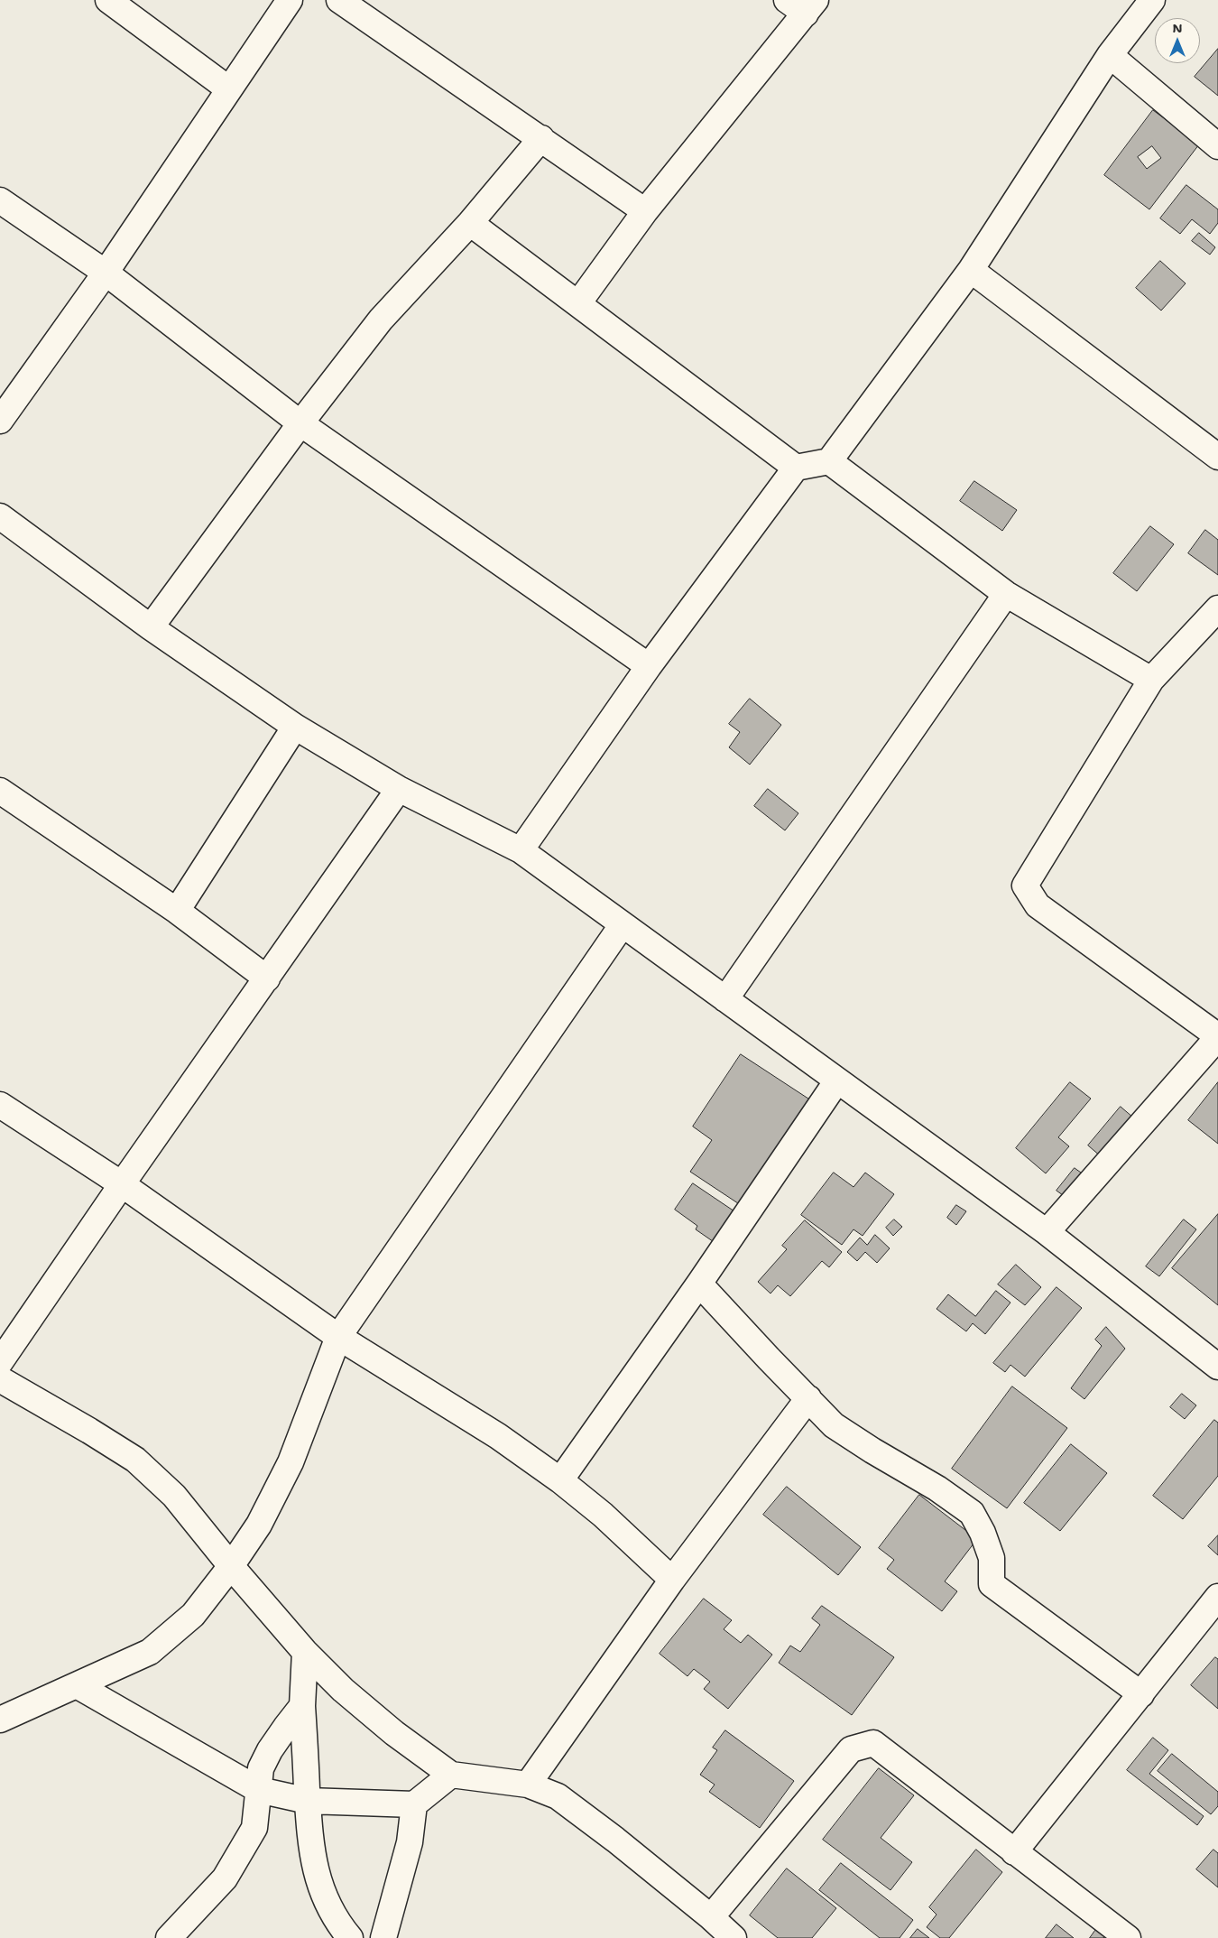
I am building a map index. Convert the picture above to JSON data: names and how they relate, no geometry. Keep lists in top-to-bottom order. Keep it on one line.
{"north":"top"}
